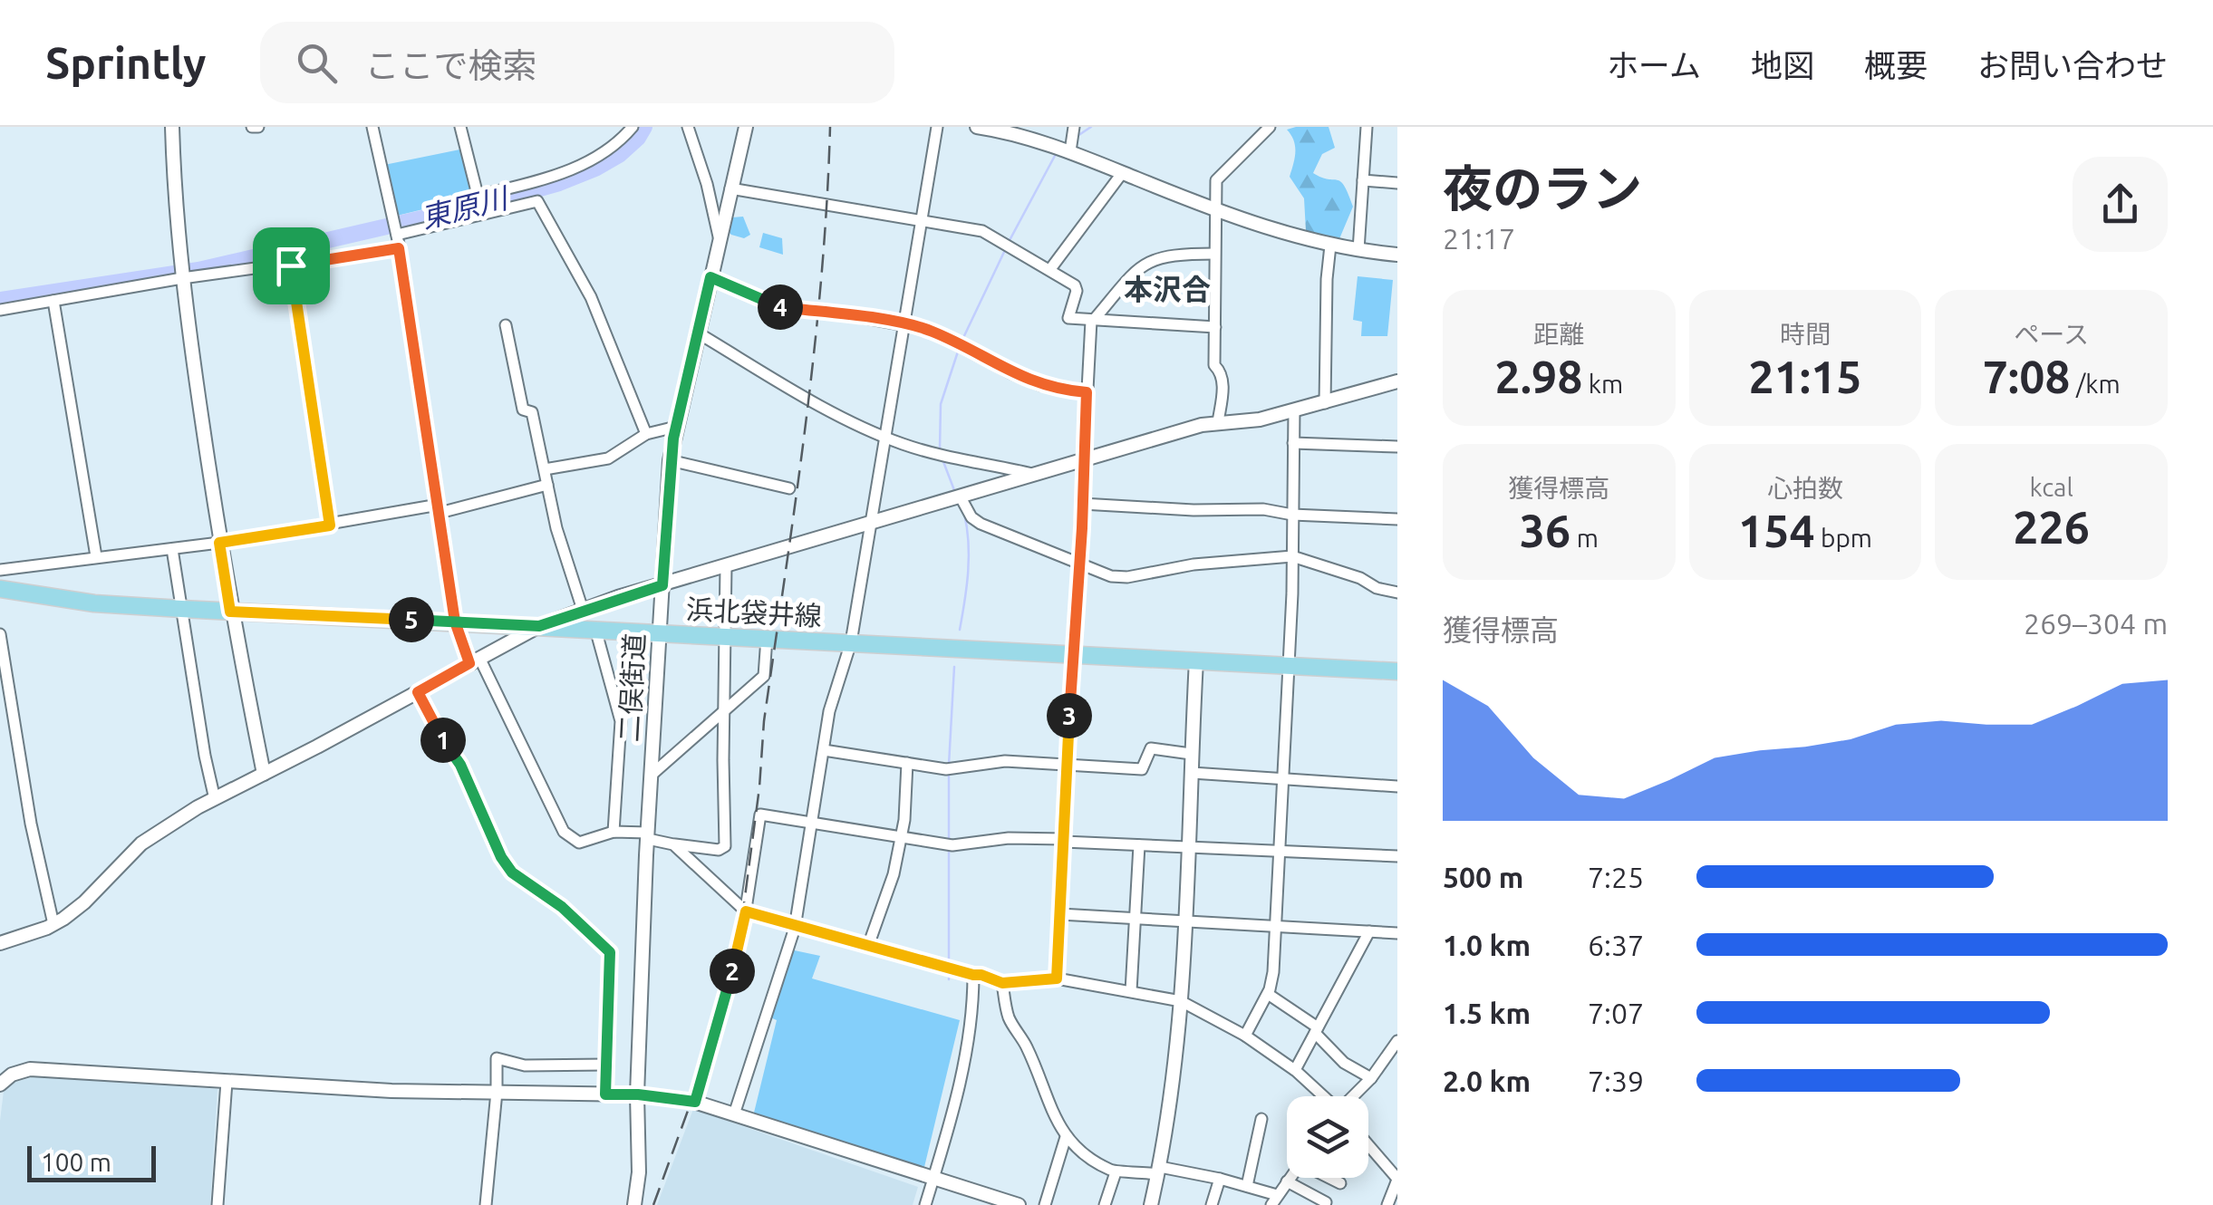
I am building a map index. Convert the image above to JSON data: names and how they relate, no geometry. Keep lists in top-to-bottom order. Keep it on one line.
{"streets":{"main road":["浜北袋井線"],"street":["二俣街道"]},"crossings":[["浜北袋井線","二俣街道"]],"districts":["本沢合"],"water":["東原川"],"scale_bar":"100 m","page":{"header":"Sprintly","search":"ここで検索","nav":["ホーム","地図","概要","お問い合わせ"],"heading":["夜のラン","21:17"],"stats":[["距離","2.98 km"],["時間","21:15"],["ペース","7:08 /km"],["獲得標高","36 m"],["心拍数","154 bpm"],["kcal","226"]],"pins":["4","5","3","1","2"],"chart":["獲得標高","269–304 m"],"list":[{"name":"500 m","note":"7:25"},{"name":"1.0 km","note":"6:37"},{"name":"1.5 km","note":"7:07"},{"name":"2.0 km","note":"7:39"}],"scale":"100 m"}}
